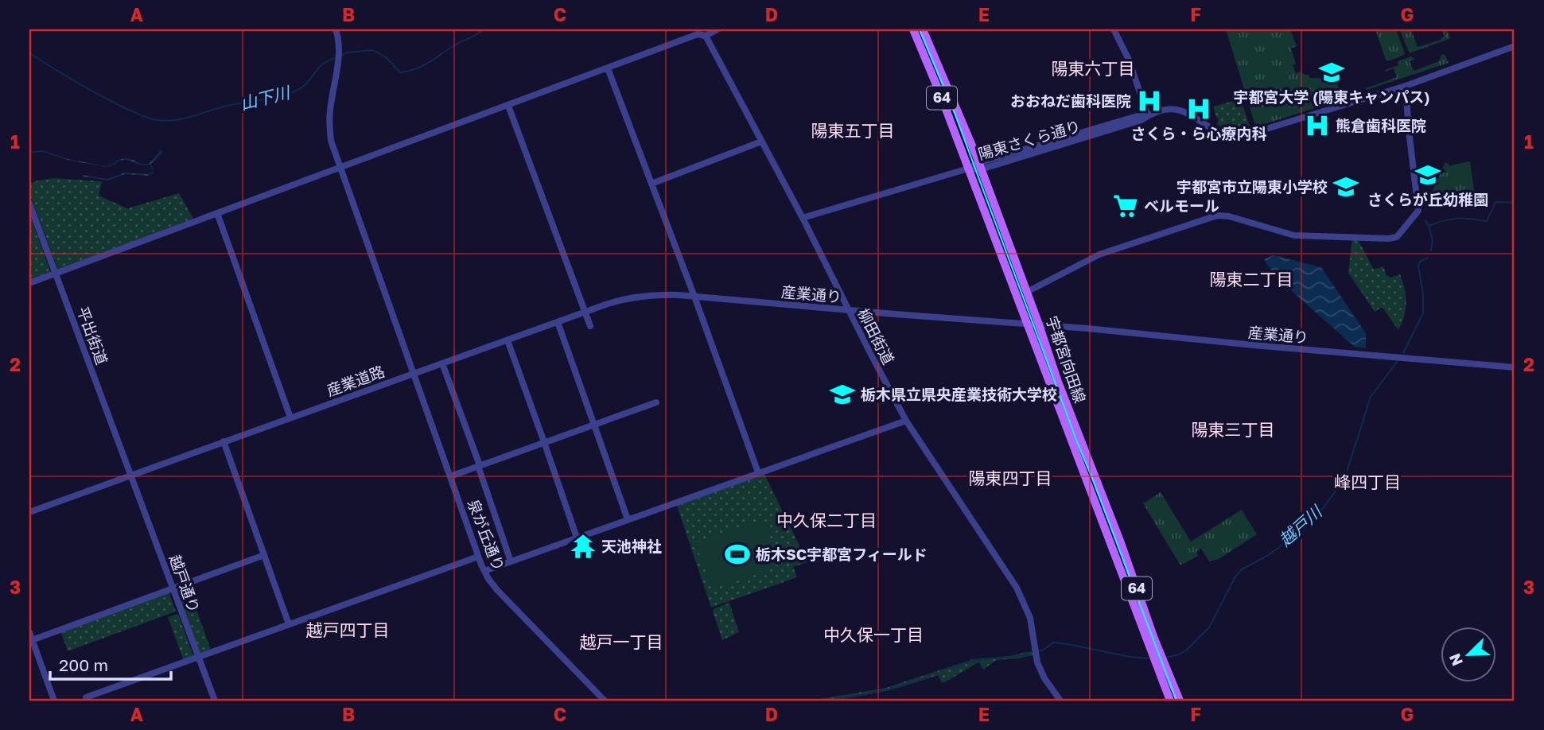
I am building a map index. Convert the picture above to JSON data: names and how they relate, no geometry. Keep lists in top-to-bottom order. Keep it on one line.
{"streets":{"main road":["64","宇都宮向田線"],"street":["陽東さくら通り","産業通り","平出街道","柳田街道","産業道路","泉が丘通り","越戸通り"]},"crossings":[["陽東さくら通り","柳田街道"],["陽東さくら通り","宇都宮向田線"],["産業通り","柳田街道"],["産業通り","宇都宮向田線"],["産業通り","産業道路"],["平出街道","産業道路"],["平出街道","越戸通り"],["産業道路","泉が丘通り"],["産業道路","越戸通り"]],"districts":["陽東六丁目","陽東五丁目","陽東二丁目","陽東三丁目","陽東四丁目","峰四丁目","中久保二丁目","越戸四丁目","中久保一丁目","越戸一丁目"],"water":["山下川","越戸川"],"places":{"school or university":["宇都宮大学 (陽東キャンパス)","さくらが丘幼稚園","宇都宮市立陽東小学校","栃木県立県央産業技術大学校"],"hospital":["おおねだ歯科医院","さくら・ら心療内科","熊倉歯科医院"],"supermarket":["ベルモール"],"temple":["天池神社"],"sports":["栃木SC宇都宮フィールド"]},"scale_bar":"200 m","north":"bottom left","grid":{"columns":["A","B","C","D","E","F","G"],"rows":["1","2","3"]}}
